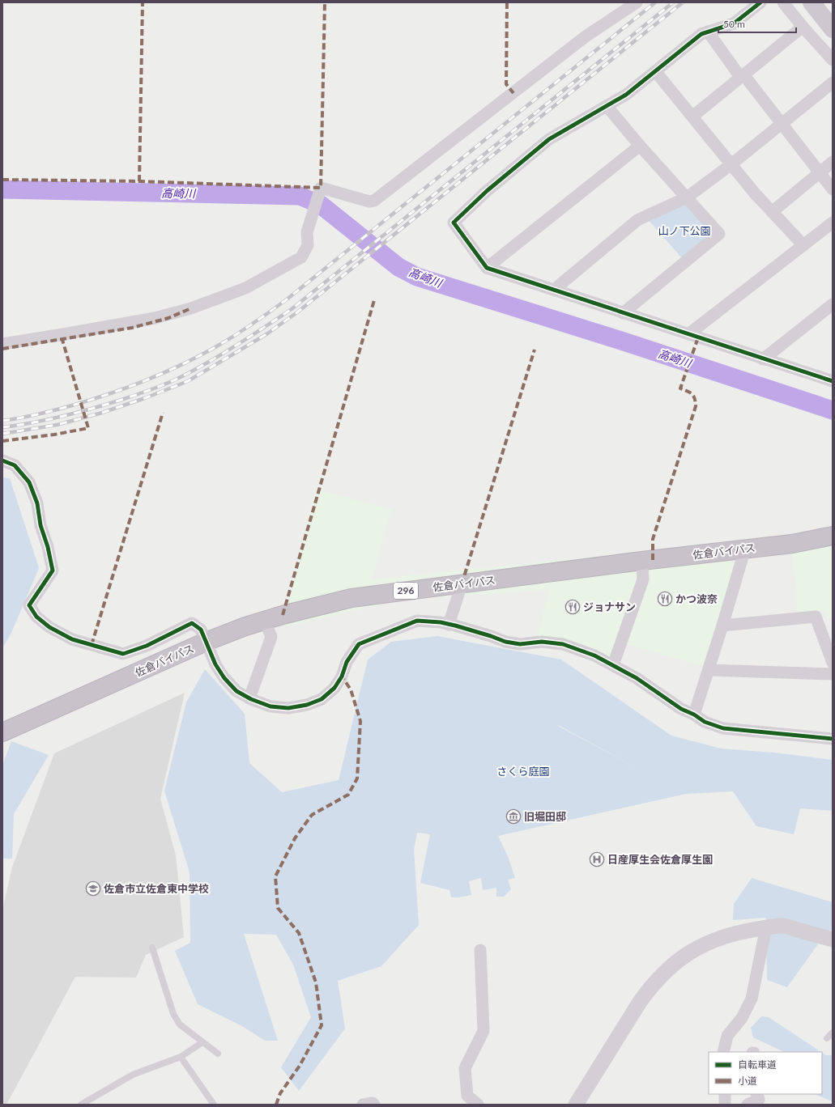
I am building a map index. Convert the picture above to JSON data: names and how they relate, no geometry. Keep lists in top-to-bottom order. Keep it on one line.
{"streets":{"highway":["佐倉バイパス","296"]},"water":["高崎川"],"parks":["山ノ下公園","さくら庭園"],"places":{"restaurant":["かつ波奈","ジョナサン"],"museum":["旧堀田邸"],"hospital":["日産厚生会佐倉厚生園"],"school or university":["佐倉市立佐倉東中学校"]},"legend":["自転車道","小道"],"scale_bar":"50 m"}
